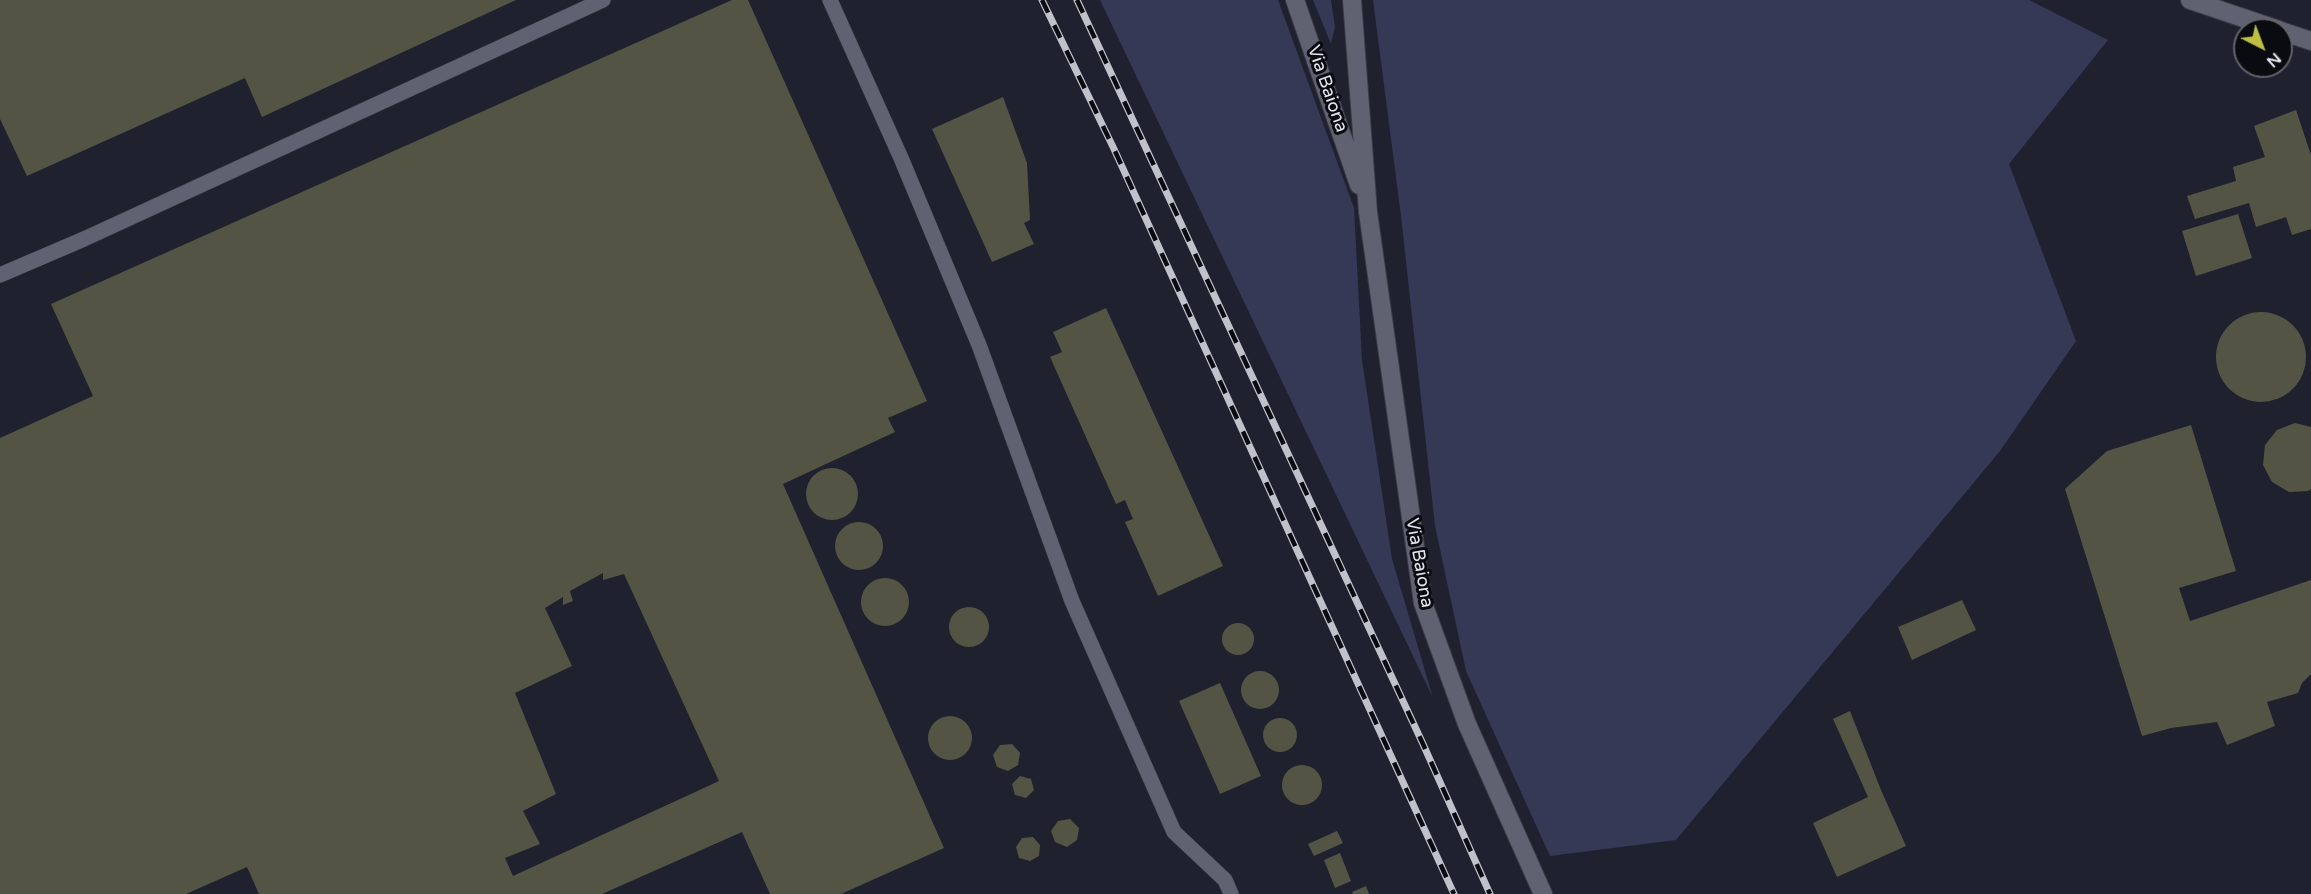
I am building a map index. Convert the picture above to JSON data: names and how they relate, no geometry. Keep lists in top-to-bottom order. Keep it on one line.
{"streets":{"street":["Via Baiona"]},"north":"bottom right"}
